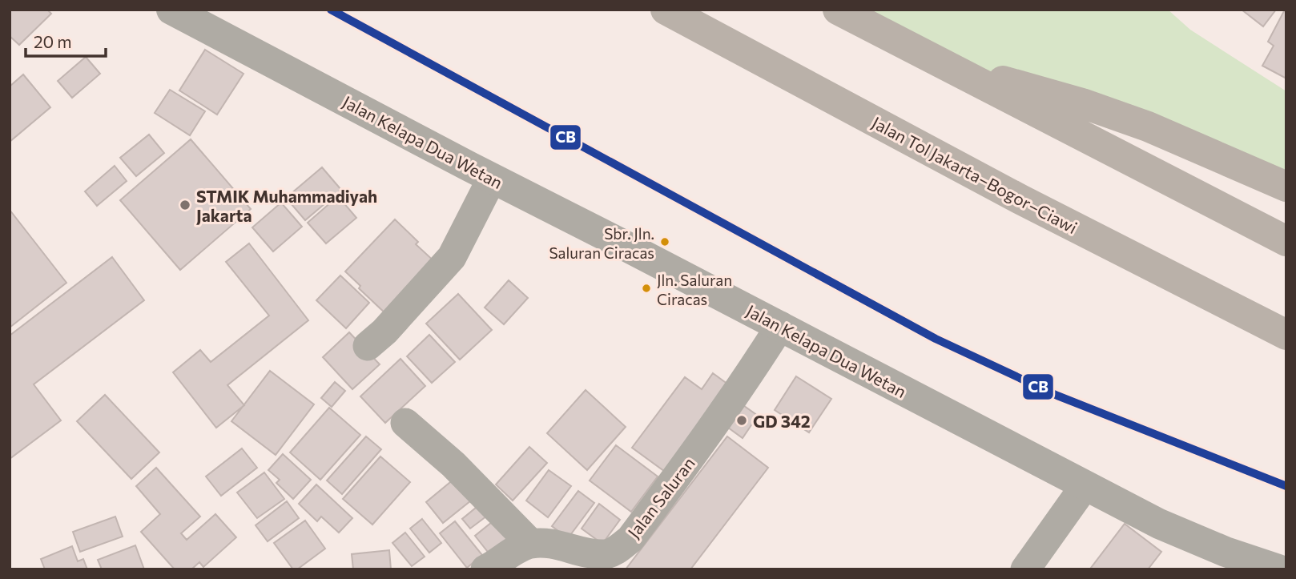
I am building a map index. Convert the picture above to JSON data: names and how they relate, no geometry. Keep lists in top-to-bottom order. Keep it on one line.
{"streets":{"highway":["Jalan Tol Jakarta–Bogor–Ciawi"],"street":["Jalan Kelapa Dua Wetan","Jalan Saluran"]},"crossings":[["Jalan Kelapa Dua Wetan","Jalan Saluran"]],"places":["STMIK Muhammadiyah Jakarta","Sbr. Jln. Saluran Ciracas","Jln. Saluran Ciracas","GD 342"],"lines":["transit line CB"],"scale_bar":"20 m"}
